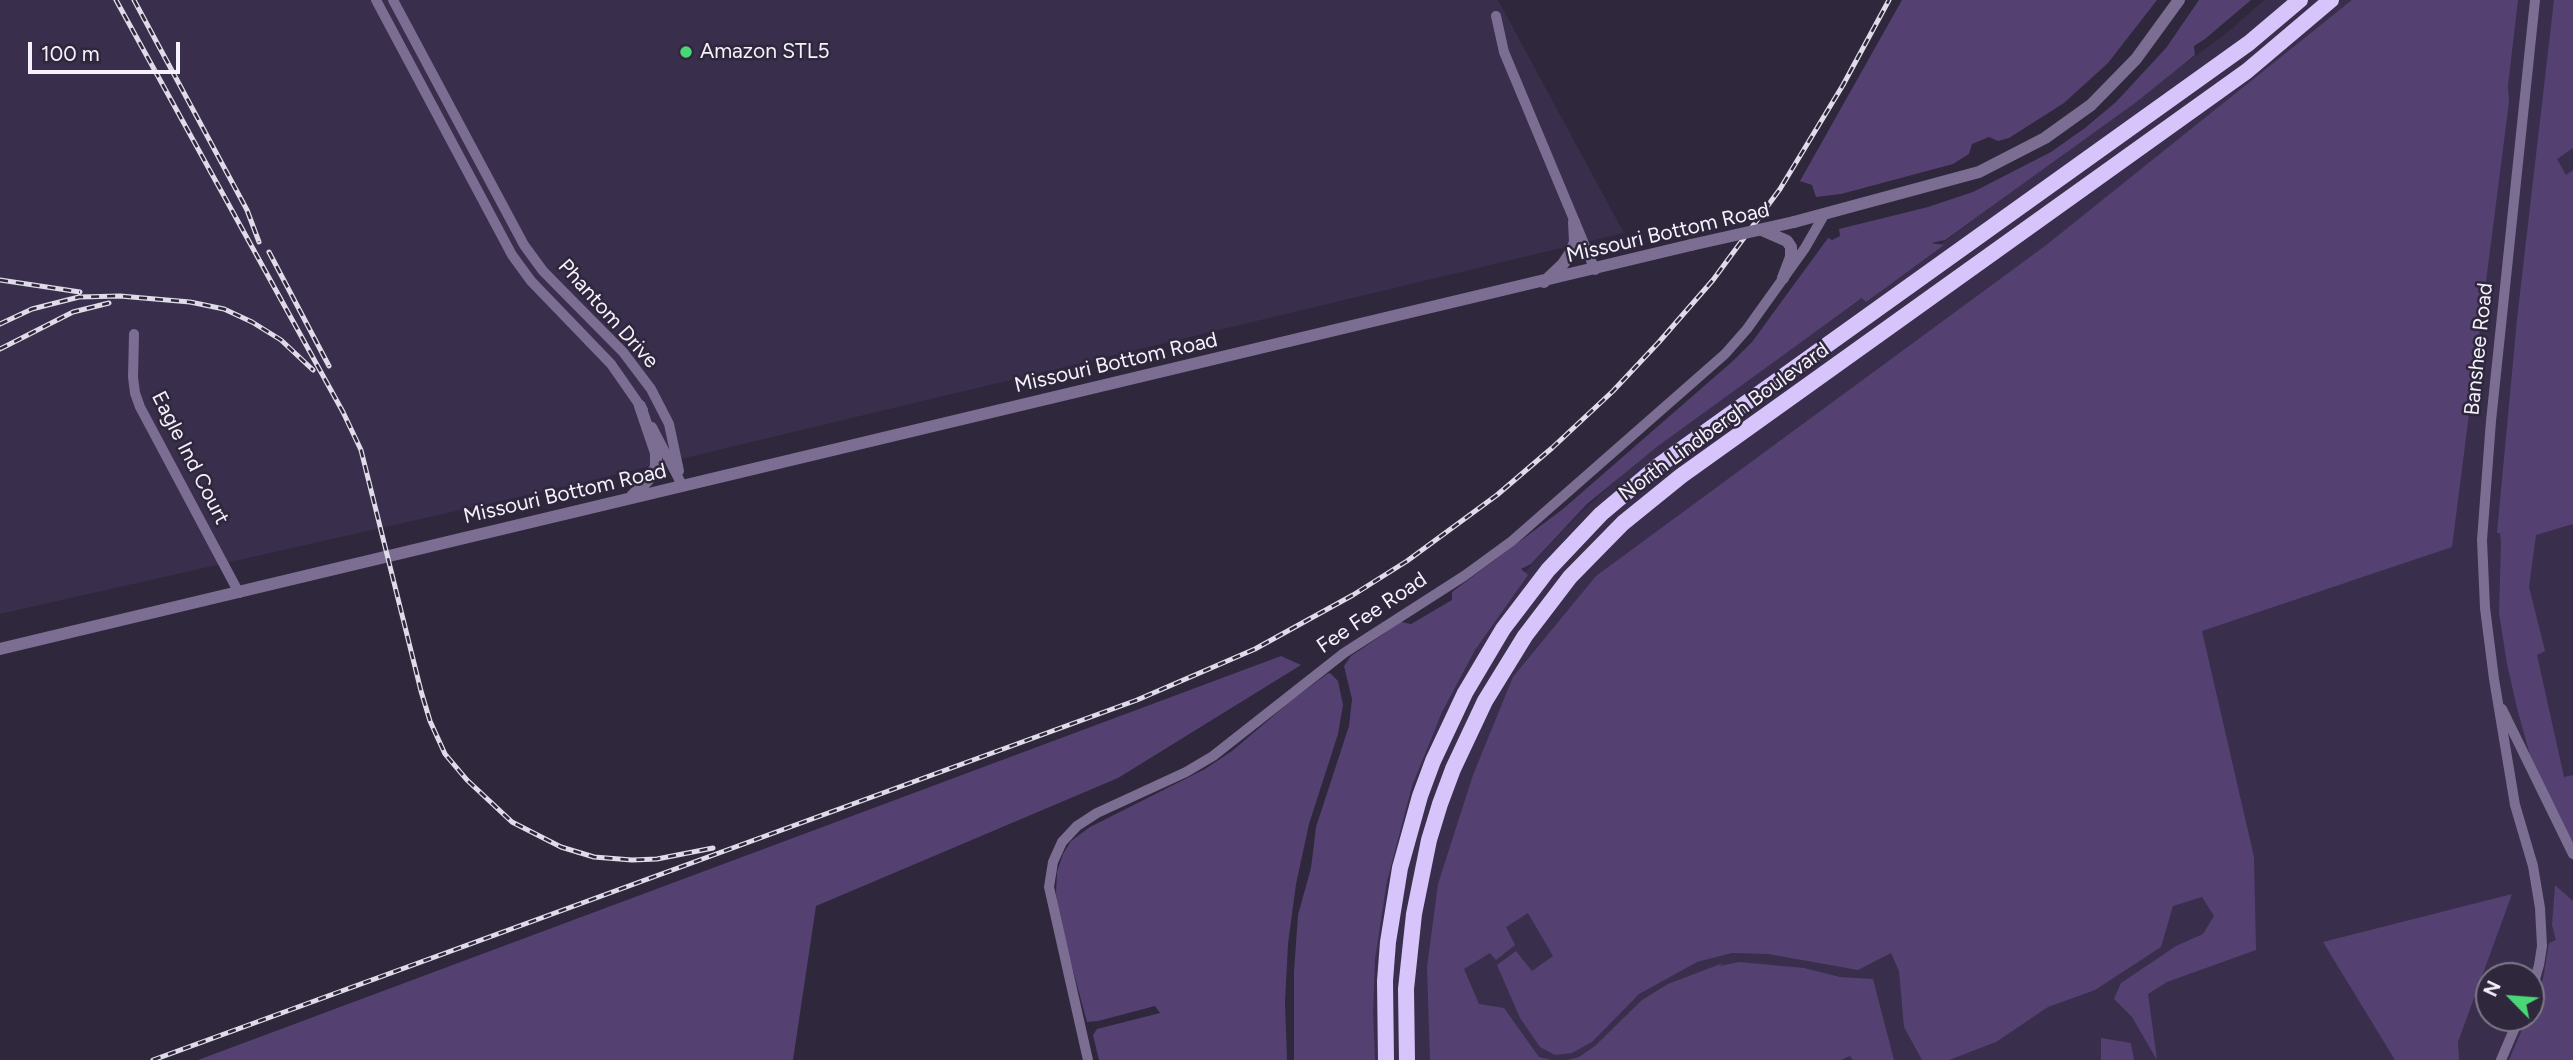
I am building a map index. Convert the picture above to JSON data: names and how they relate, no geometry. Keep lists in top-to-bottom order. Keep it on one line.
{"streets":{"highway":["North Lindbergh Boulevard"],"street":["Missouri Bottom Road","Phantom Drive","Banshee Road","Eagle Ind Court","Fee Fee Road"]},"crossings":[["Missouri Bottom Road","Phantom Drive"],["Missouri Bottom Road","Eagle Ind Court"],["Missouri Bottom Road","Fee Fee Road"]],"places":["Amazon STL5"],"scale_bar":"100 m","north":"top left"}
